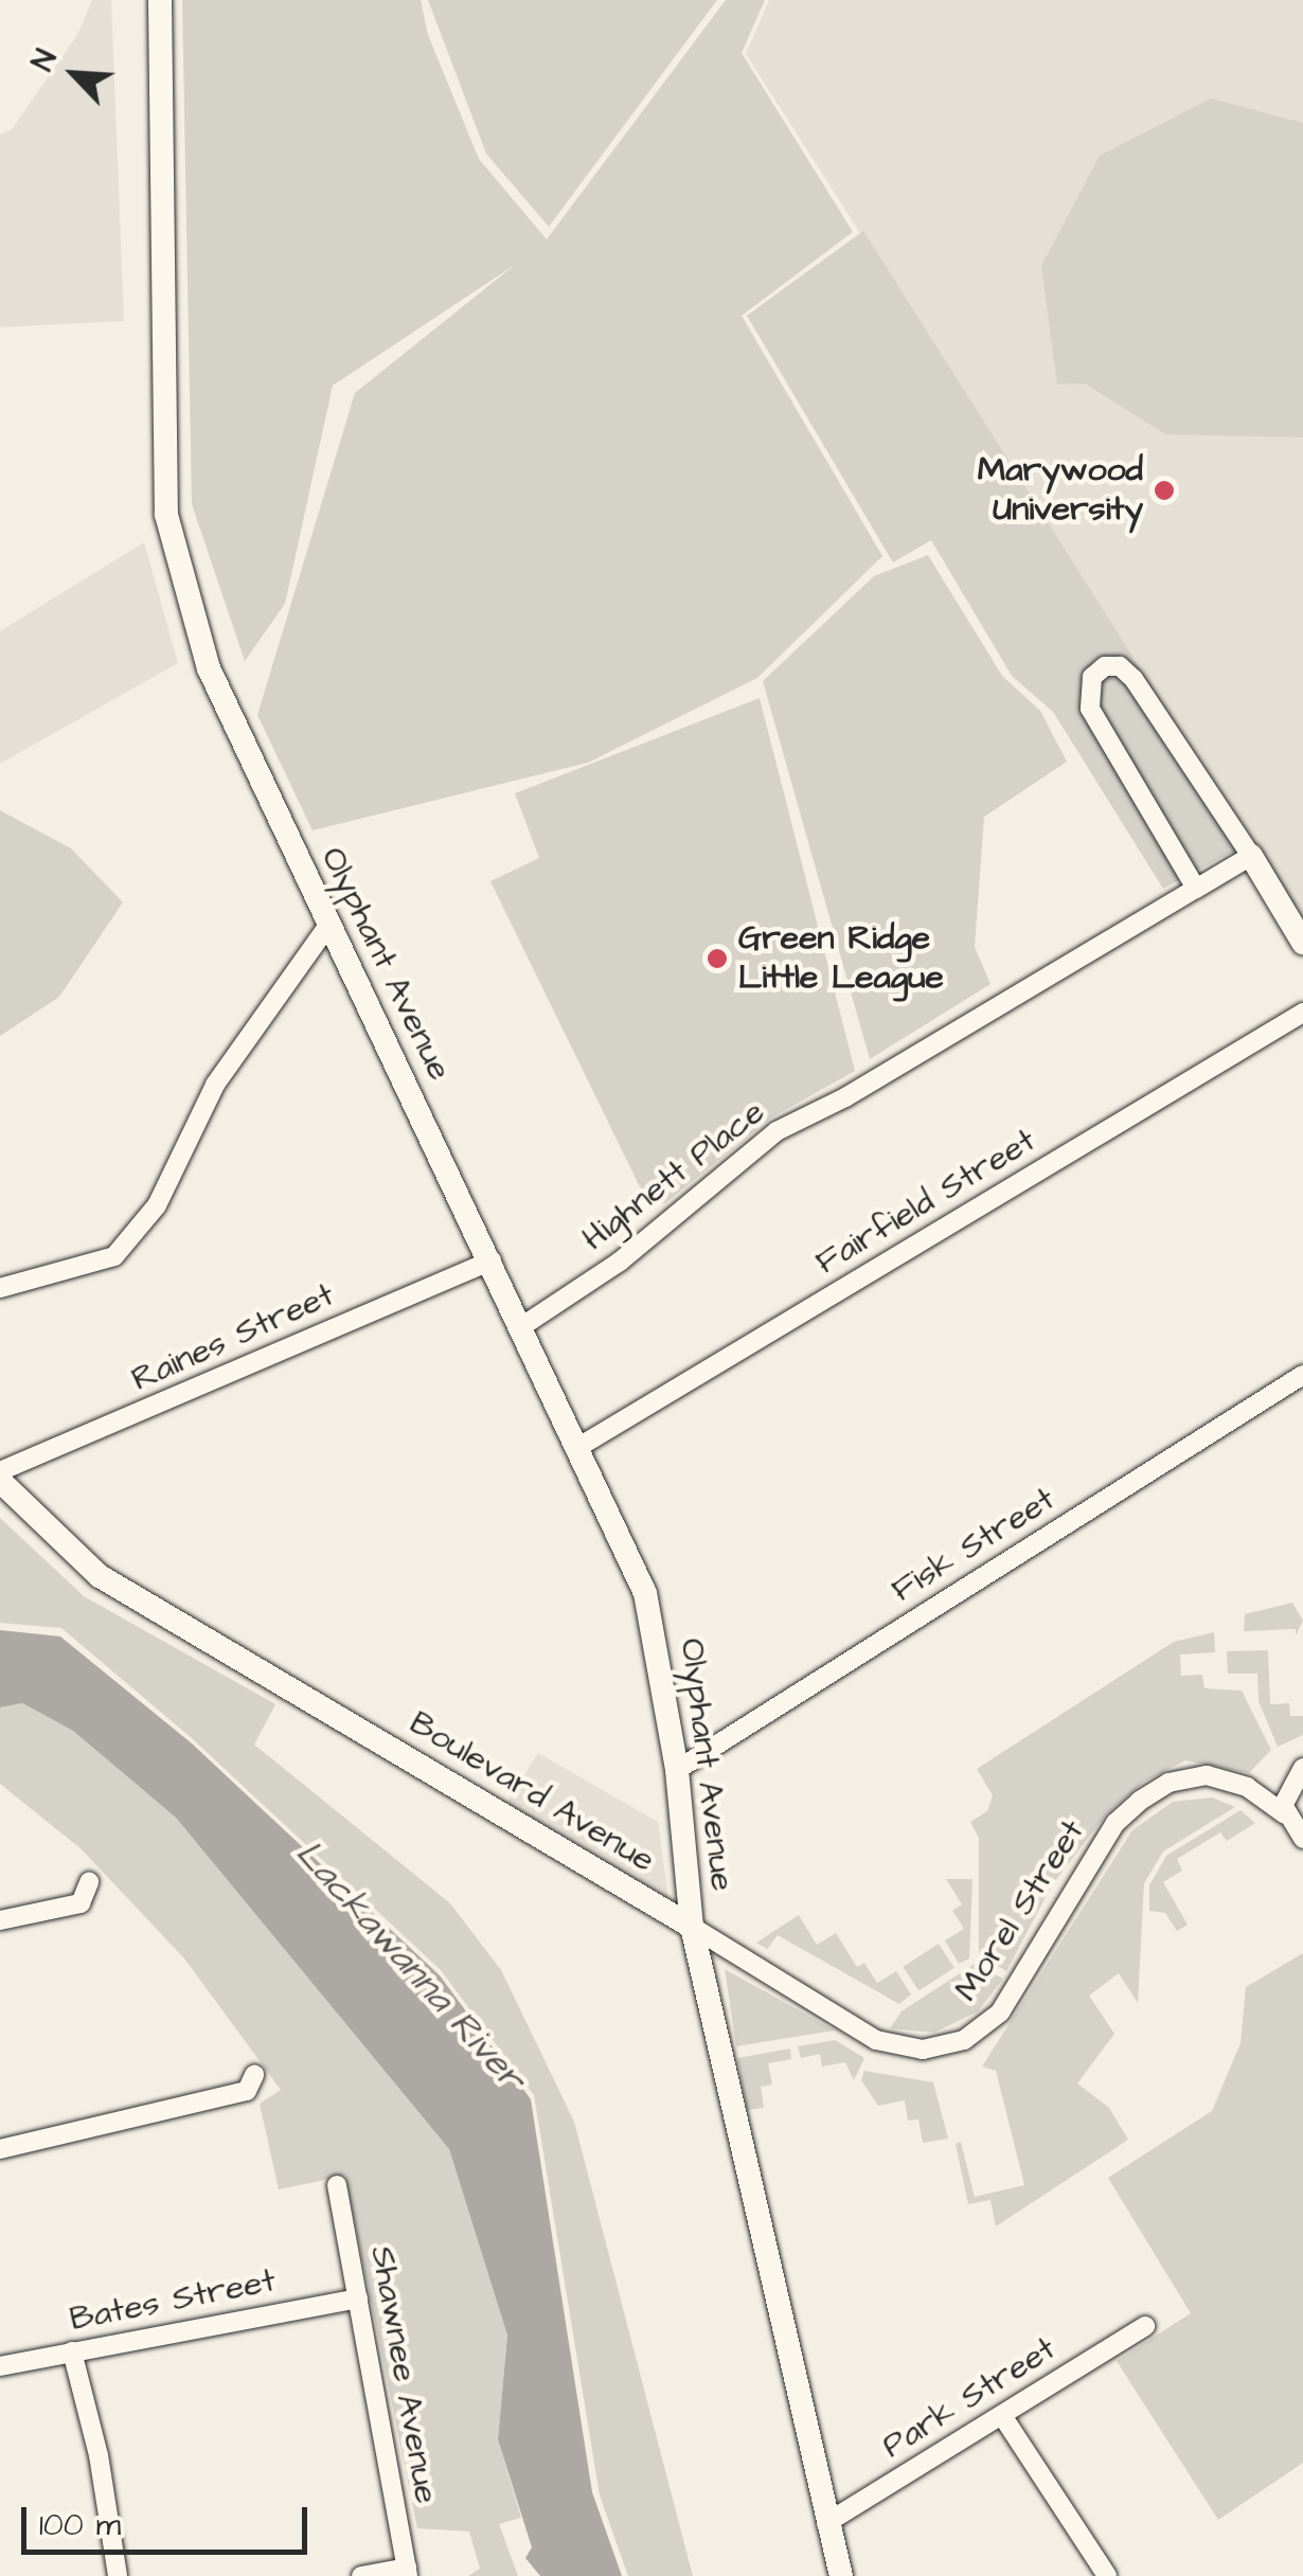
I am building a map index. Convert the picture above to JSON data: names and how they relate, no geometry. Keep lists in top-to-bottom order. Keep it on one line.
{"streets":{"street":["Olyphant Avenue","Highnett Place","Fairfield Street","Raines Street","Fisk Street","Boulevard Avenue","Morel Street","Bates Street","Shawnee Avenue","Park Street"]},"crossings":[["Olyphant Avenue","Highnett Place"],["Olyphant Avenue","Fairfield Street"],["Olyphant Avenue","Raines Street"],["Olyphant Avenue","Fisk Street"],["Olyphant Avenue","Boulevard Avenue"],["Olyphant Avenue","Morel Street"],["Boulevard Avenue","Morel Street"],["Bates Street","Shawnee Avenue"]],"water":["Lackawanna River"],"places":["Marywood University","Green Ridge Little League"],"scale_bar":"100 m","north":"top left"}
